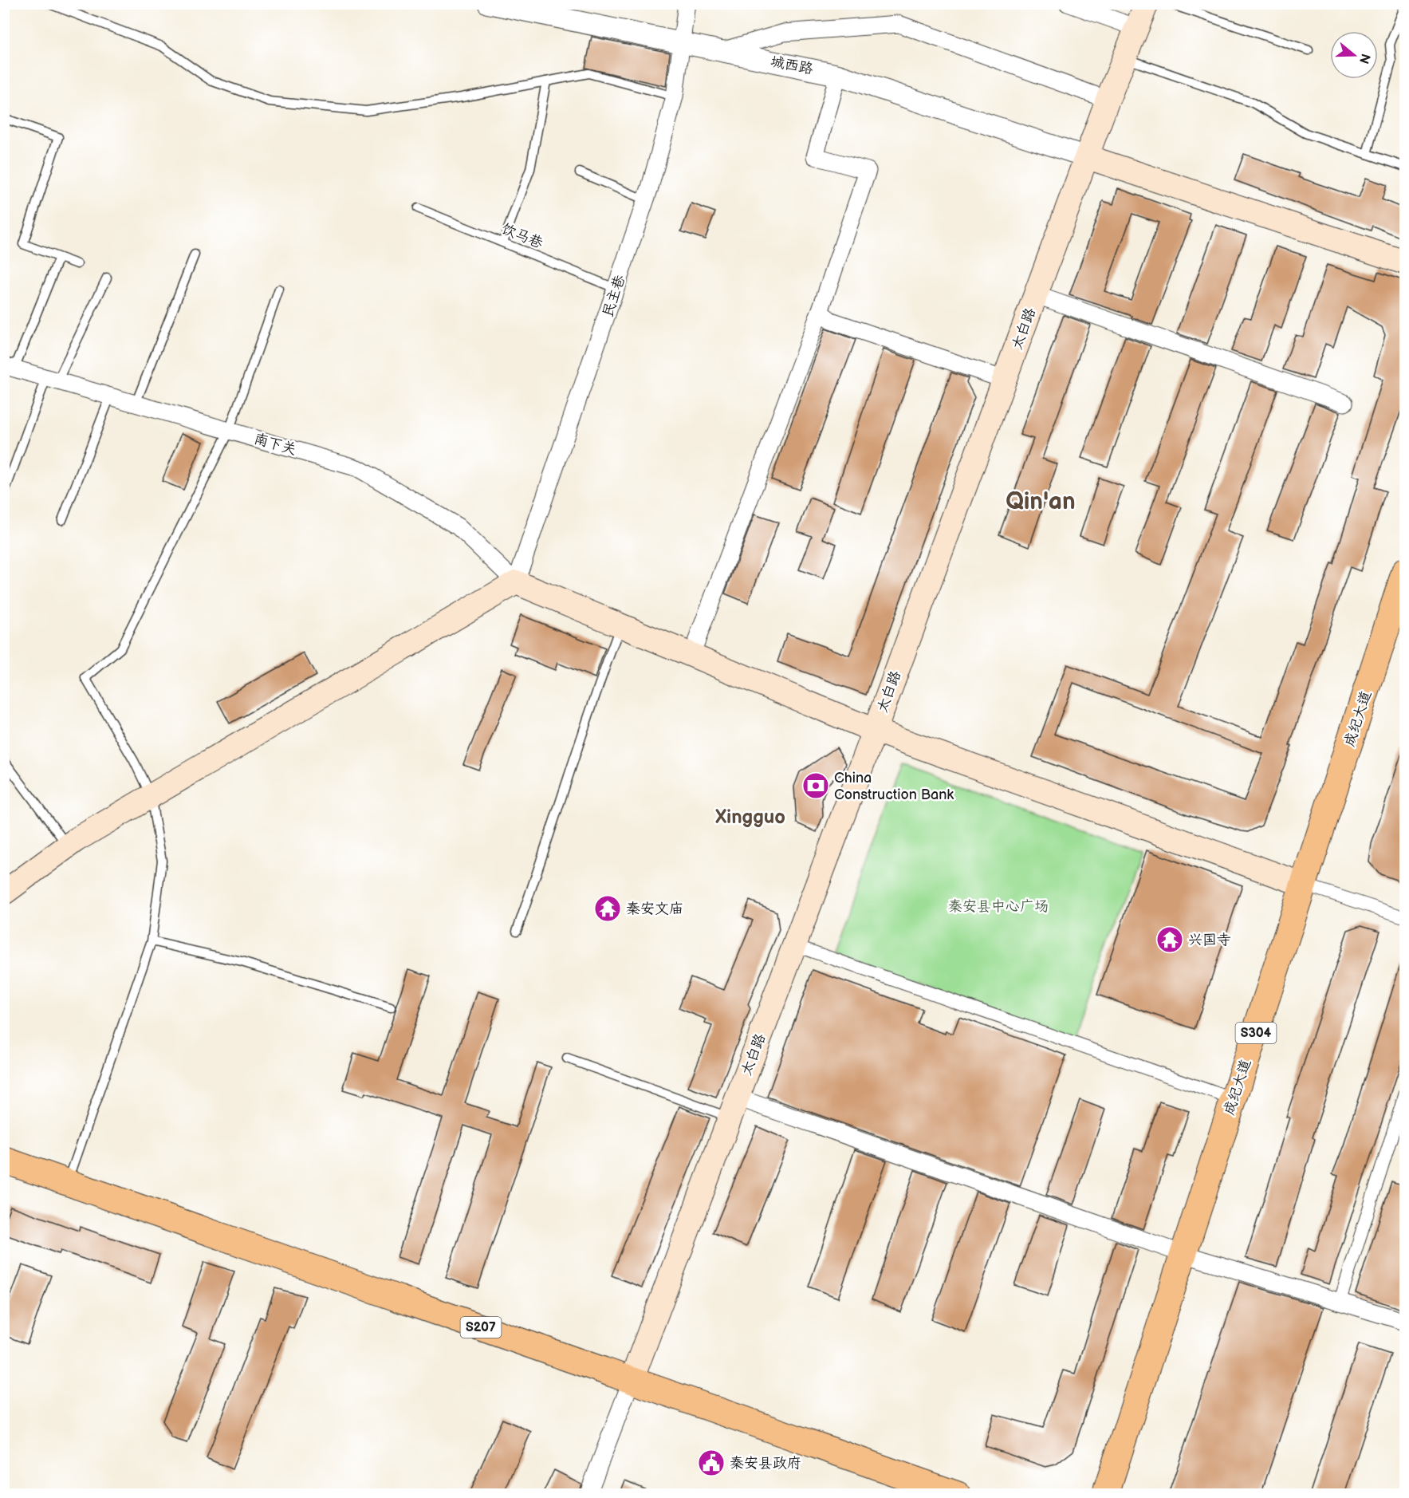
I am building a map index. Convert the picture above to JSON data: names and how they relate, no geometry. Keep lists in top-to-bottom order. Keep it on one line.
{"streets":{"main road":["太白路","成纪大道","S304","S207"],"street":["城西路","民主巷","南下关"],"lane":["饮马巷"]},"crossings":[["城西路","民主巷"],["城西路","太白路"],["饮马巷","民主巷"],["民主巷","南下关"],["太白路","S207"]],"districts":["Qin'an","Xingguo"],"parks":["秦安县中心广场"],"places":{"bank":["China Construction Bank"],"temple":["秦安文庙","兴国寺"],"public building":["秦安县政府"]},"north":"right"}
